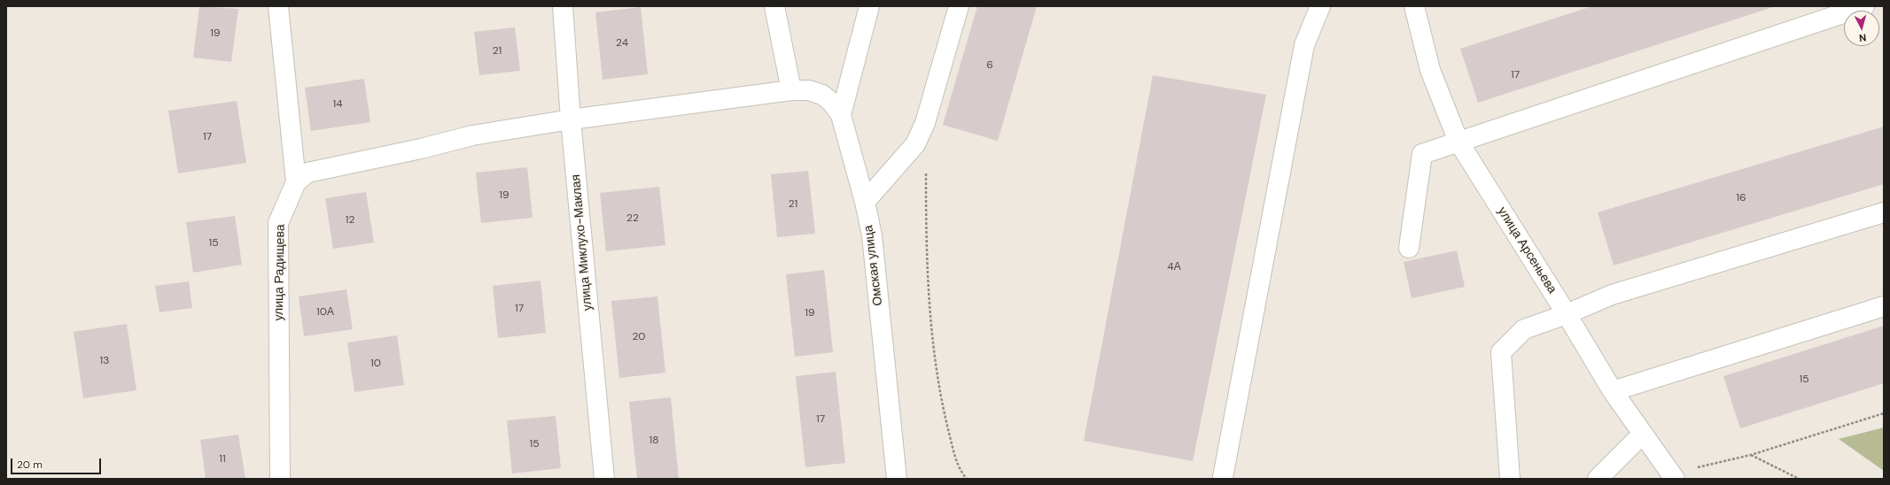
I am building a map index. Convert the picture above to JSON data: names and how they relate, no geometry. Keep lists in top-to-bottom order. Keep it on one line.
{"streets":{"street":["улица Миклухо-Маклая","улица Арсеньева","Омская улица","улица Радищева"]},"crossings":[["улица Миклухо-Маклая","Омская улица"],["Омская улица","улица Радищева"]],"house_numbers":["19","24","21","6","17","14","17","19","16","21","22","12","15","4А","17","10А","19","20","13","10","15","17","18","15","11"],"scale_bar":"20 m","north":"bottom"}
